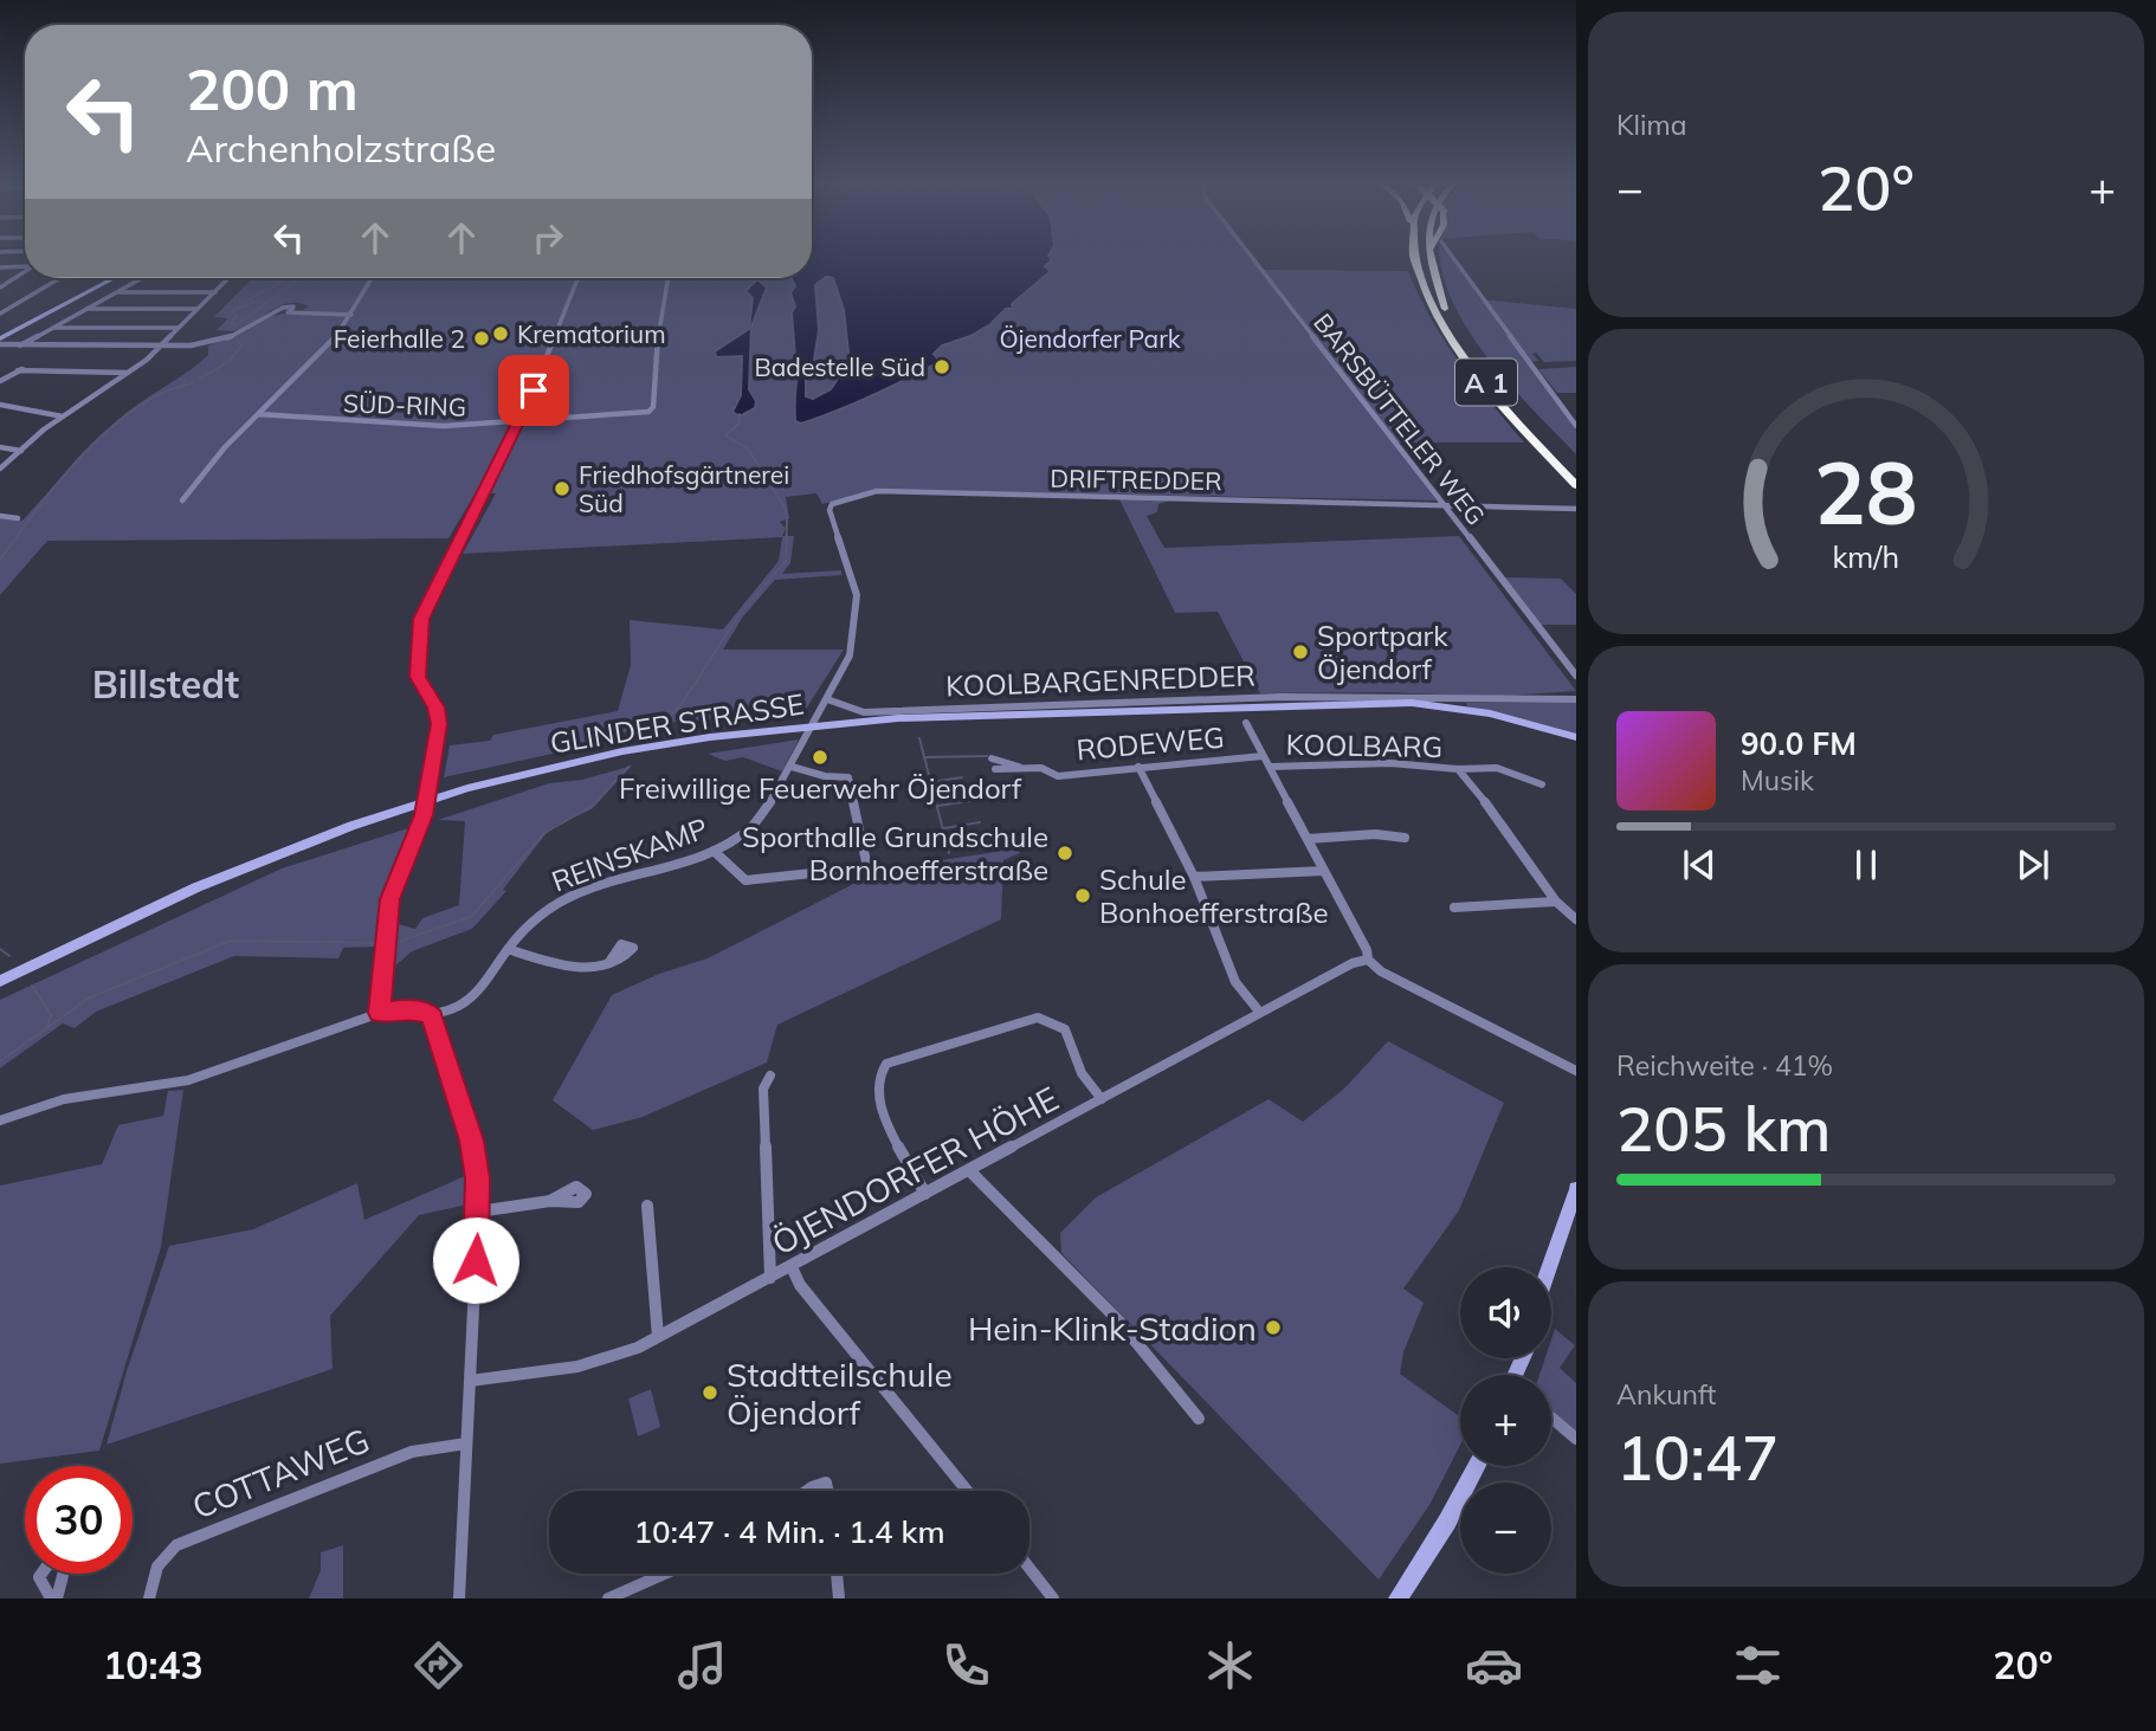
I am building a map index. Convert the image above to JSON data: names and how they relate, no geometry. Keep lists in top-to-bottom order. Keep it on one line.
{"streets":{"highway":["A 1"],"main road":["GLINDER STRASSE"],"street":["SÜD-RING","BARSBÜTTELER WEG","DRIFTREDDER","KOOLBARGENREDDER","RODEWEG","KOOLBARG","REINSKAMP","ÖJENDORFER HÖHE","COTTAWEG"]},"crossings":[["BARSBÜTTELER WEG","DRIFTREDDER"],["DRIFTREDDER","REINSKAMP"],["KOOLBARGENREDDER","REINSKAMP"],["GLINDER STRASSE","REINSKAMP"]],"districts":["Billstedt"],"parks":["Öjendorfer Park"],"places":["Krematorium","Feierhalle 2","Badestelle Süd","Friedhofsgärtnerei Süd","Sportpark Öjendorf","Freiwillige Feuerwehr Öjendorf","Sporthalle Grundschule Bornhoefferstraße","Schule Bonhoefferstraße","Hein-Klink-Stadion","Stadtteilschule Öjendorf"],"page":{"tile":["Klima",["Reichweite · 41%","205 km"],["Ankunft","10:47"]],"turn":["200 m","Archenholzstraße"],"heat":["−","20°","+"],"song":["90.0 FM","Musik"],"map_buttons":["+","−"],"limit":"30","trip":"10:47 · 4 Min. · 1.4 km","tabs":["10:43","20°"],"gauge":["28","km/h"]}}
